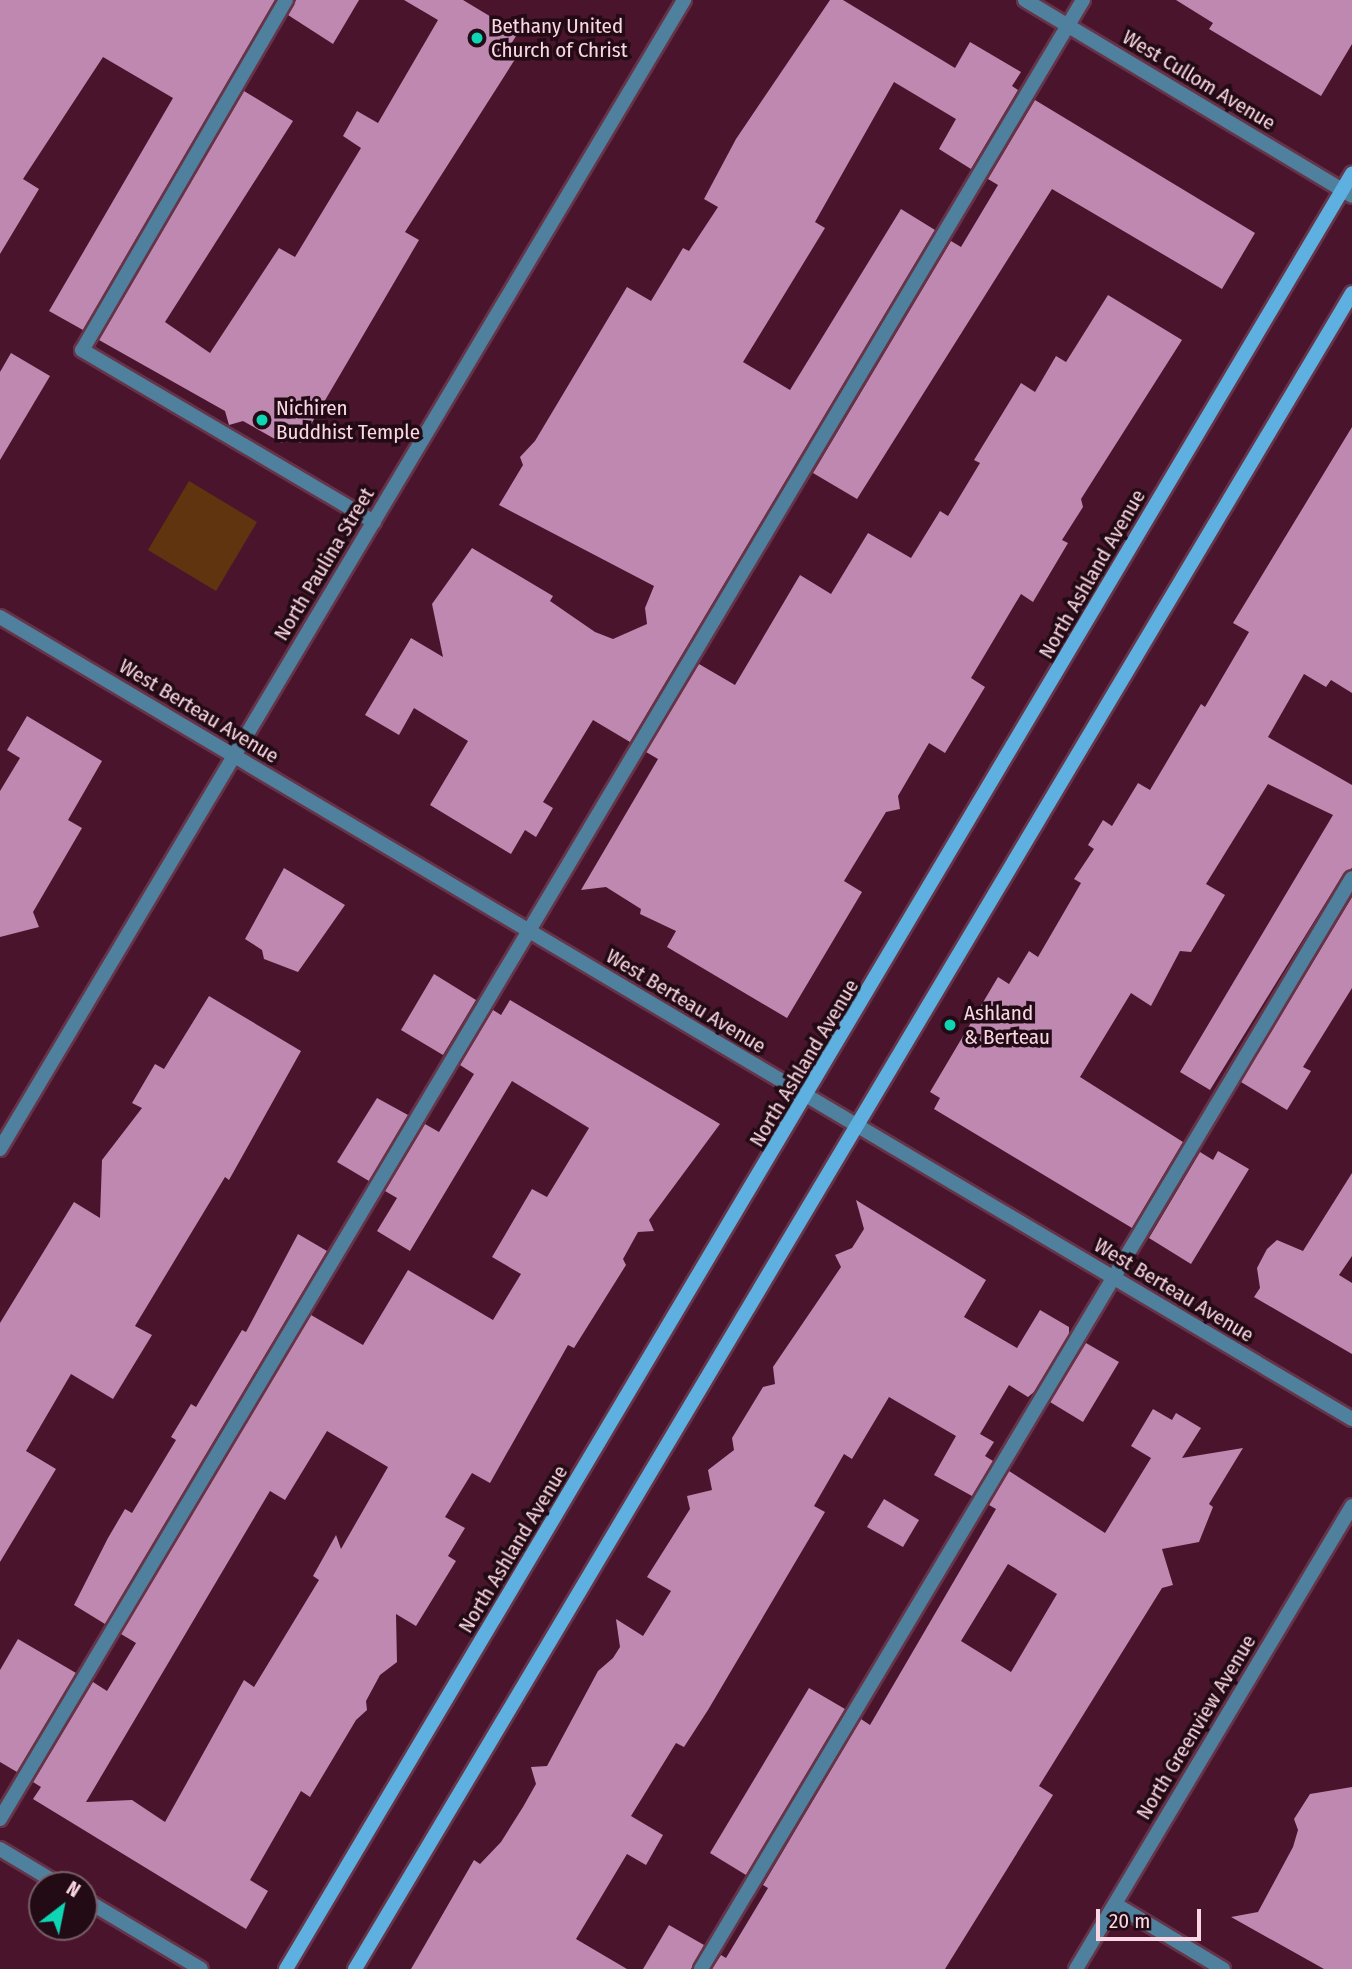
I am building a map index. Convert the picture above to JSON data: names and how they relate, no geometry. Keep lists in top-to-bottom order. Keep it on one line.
{"streets":{"main road":["North Ashland Avenue"],"street":["West Cullom Avenue","North Paulina Street","West Berteau Avenue","North Greenview Avenue"]},"crossings":[["West Cullom Avenue","North Ashland Avenue"],["North Paulina Street","West Berteau Avenue"],["North Ashland Avenue","West Berteau Avenue"]],"places":["Bethany United Church of Christ","Nichiren Buddhist Temple","Ashland & Berteau"],"scale_bar":"20 m","north":"top right"}
